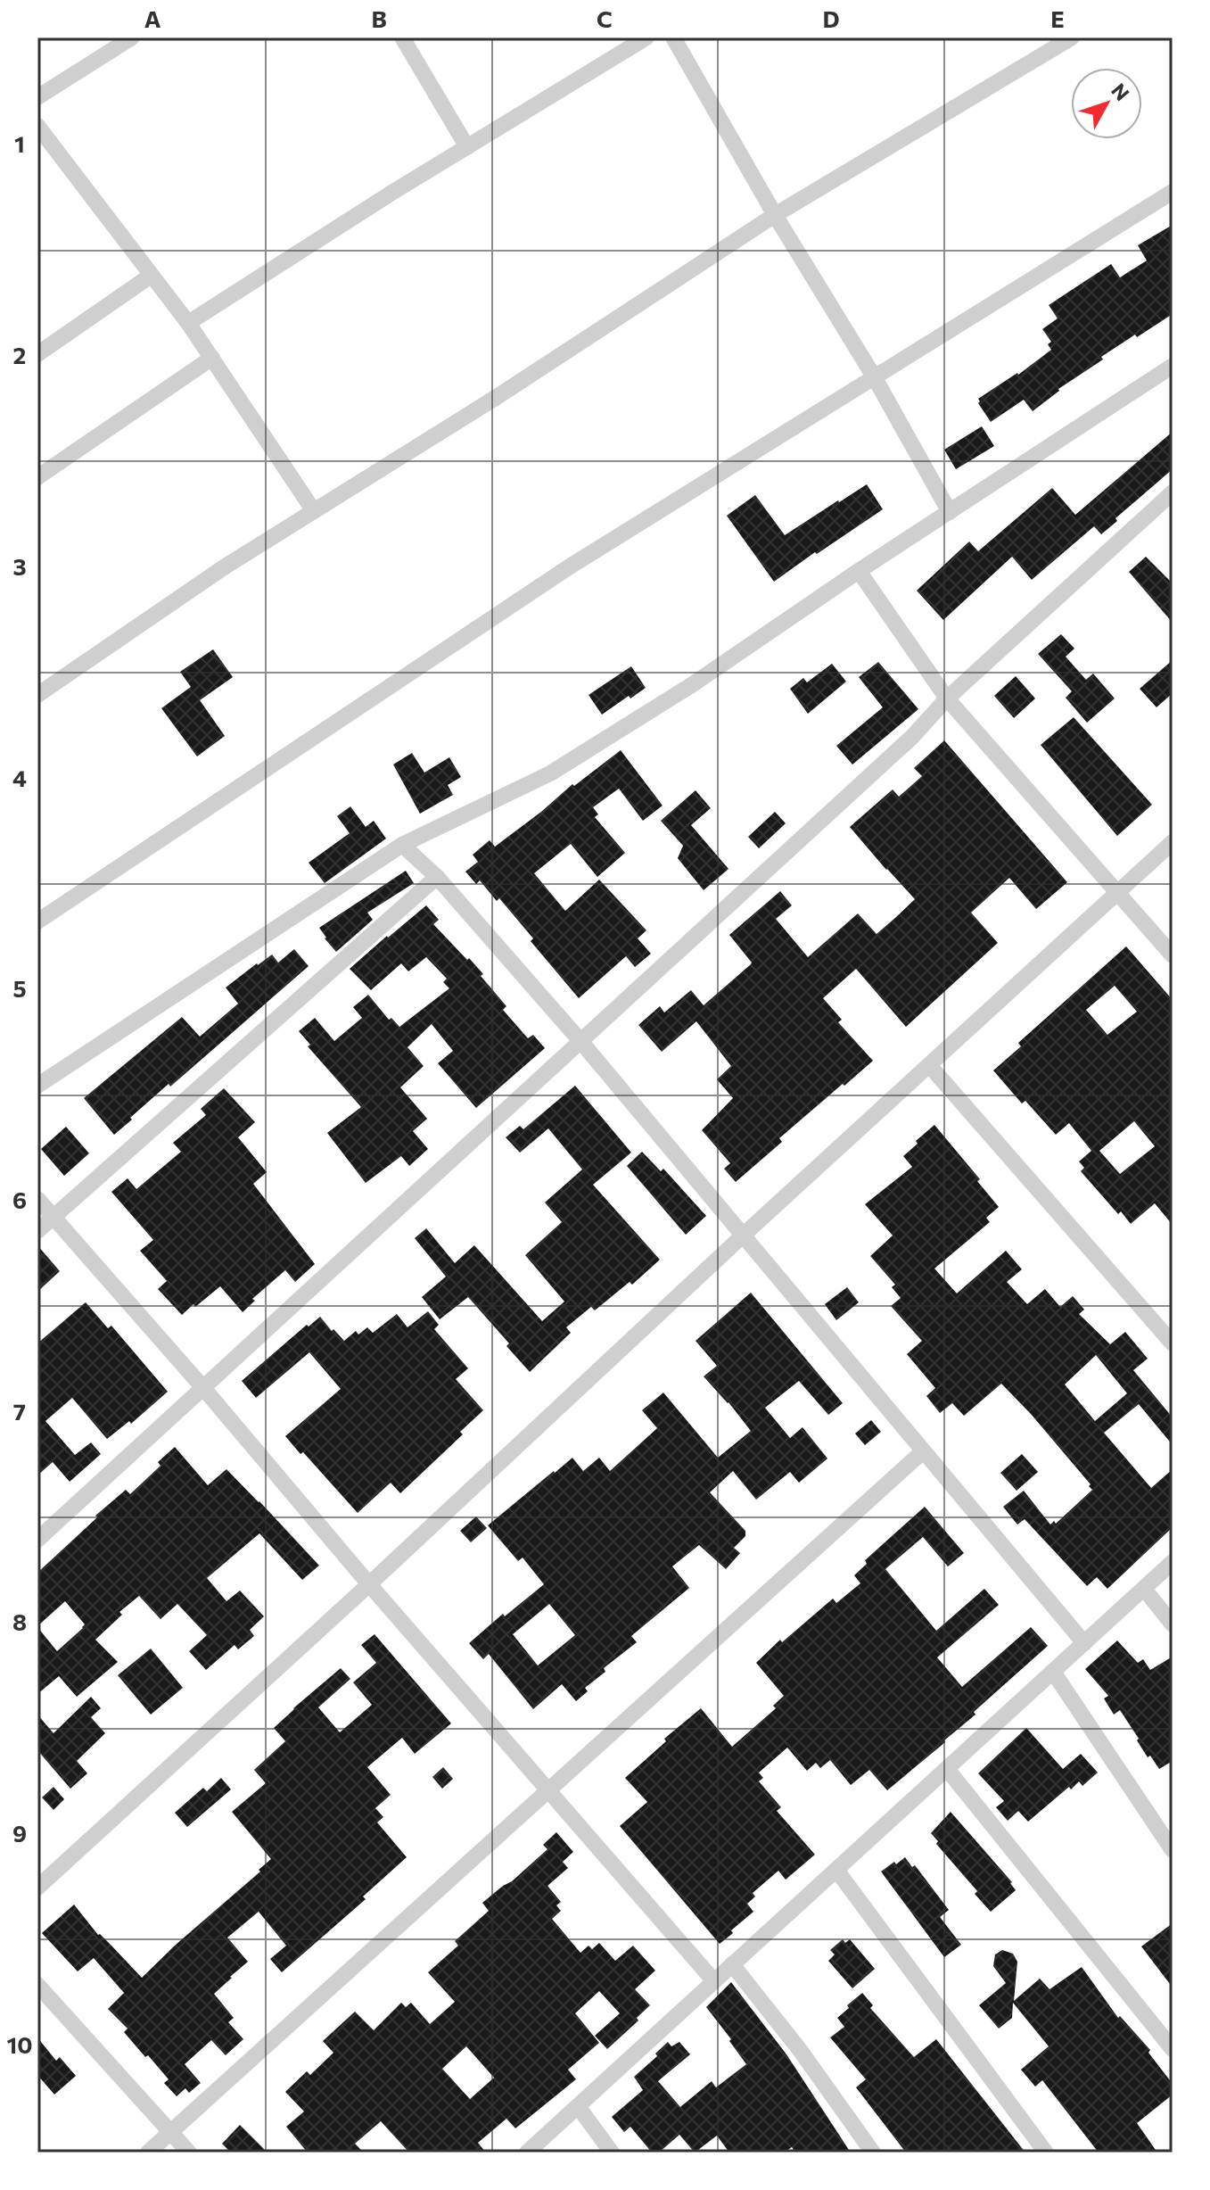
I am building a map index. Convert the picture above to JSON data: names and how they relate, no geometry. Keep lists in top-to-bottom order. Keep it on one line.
{"north":"top right","grid":{"columns":["A","B","C","D","E"],"rows":["1","2","3","4","5","6","7","8","9","10"]}}
